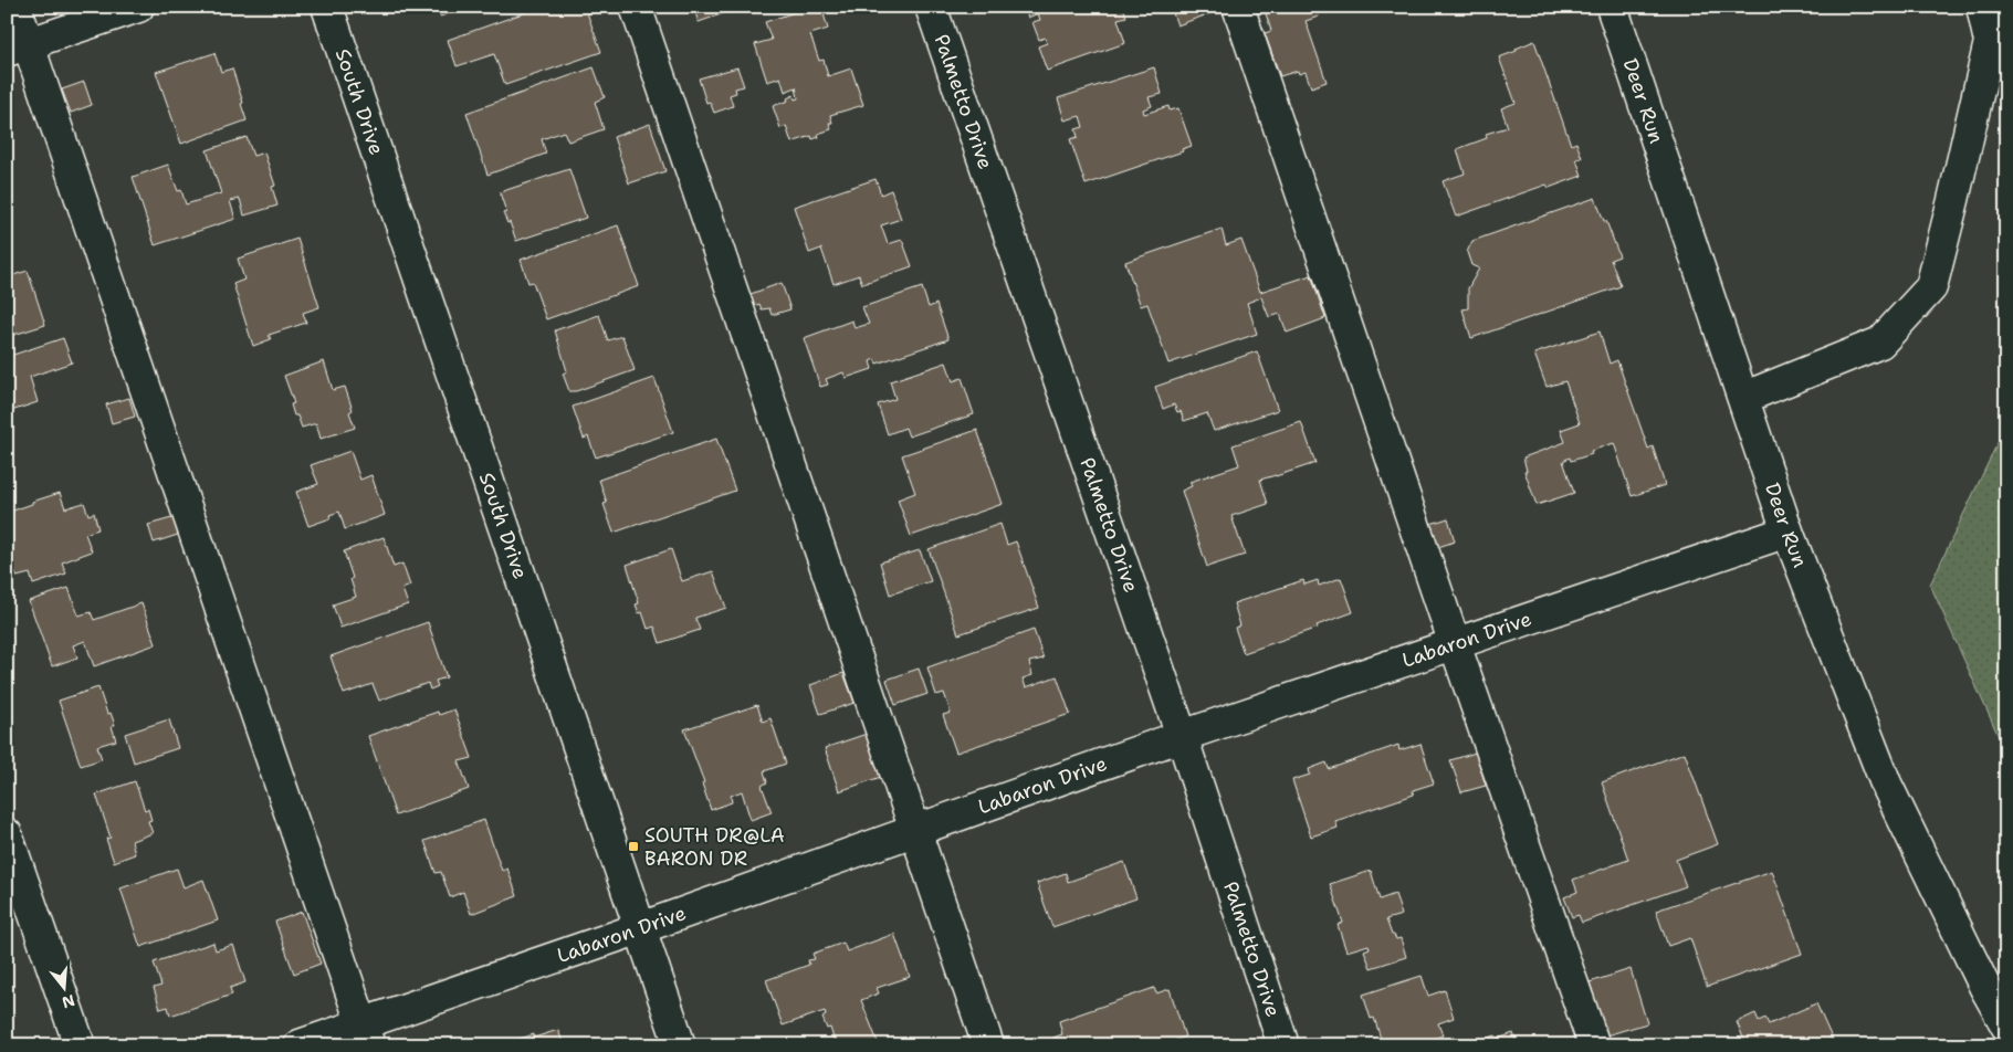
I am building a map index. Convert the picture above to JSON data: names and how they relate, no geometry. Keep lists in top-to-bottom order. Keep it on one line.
{"streets":{"street":["Palmetto Drive","Deer Run","South Drive","Labaron Drive"]},"crossings":[["Palmetto Drive","Labaron Drive"],["Deer Run","Labaron Drive"],["South Drive","Labaron Drive"]],"places":{"transit":["SOUTH DR@LA BARON DR"]},"north":"bottom"}
